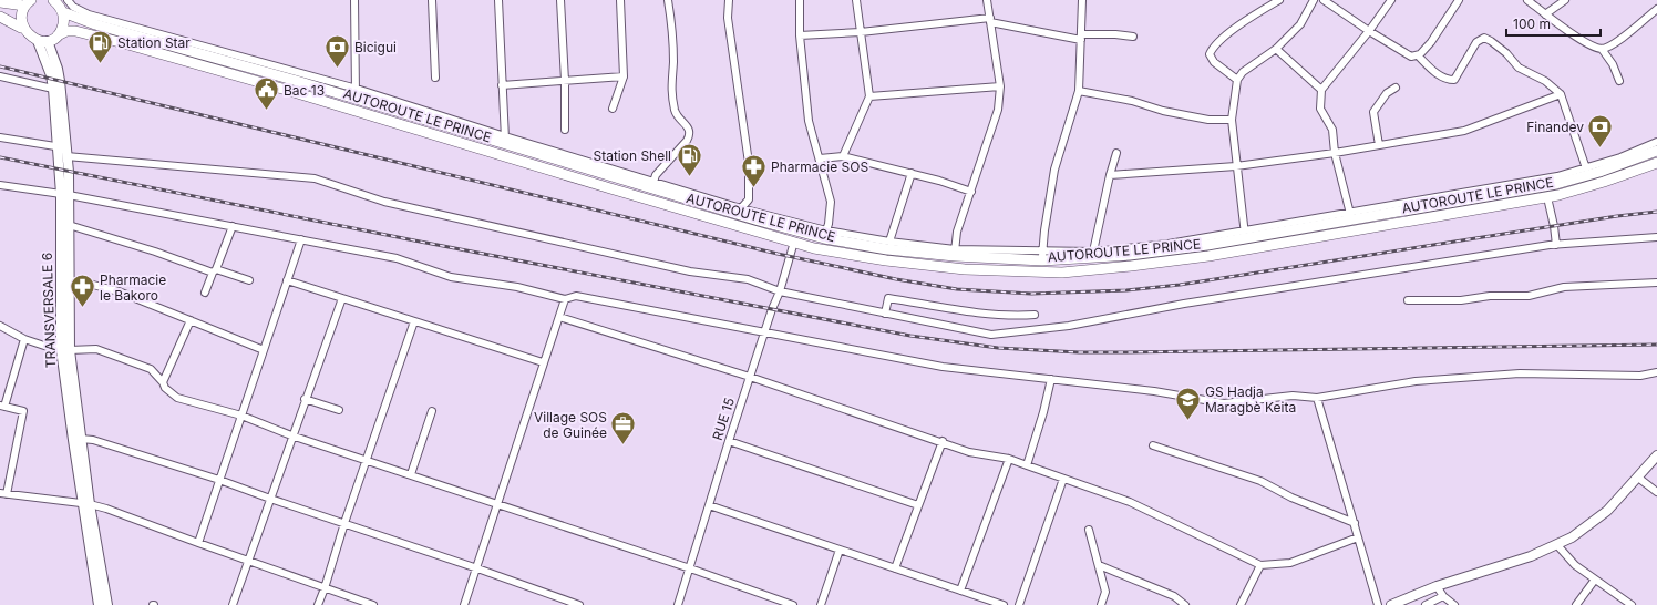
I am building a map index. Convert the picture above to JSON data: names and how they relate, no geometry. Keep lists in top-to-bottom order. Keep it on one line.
{"streets":{"main road":["AUTOROUTE LE PRINCE","TRANSVERSALE 6"],"street":["RUE 15"]},"crossings":[["AUTOROUTE LE PRINCE","TRANSVERSALE 6"],["AUTOROUTE LE PRINCE","RUE 15"]],"places":{"fuel station":["Station Star","Station Shell"],"bank":["Bicigui","Finandev"],"public building":["Bac 13"],"pharmacy":["Pharmacie SOS","Pharmacie le Bakoro"],"school or university":["GS Hadja Maragbè Keita"],"office":["Village SOS de Guinée"]},"scale_bar":"100 m"}
